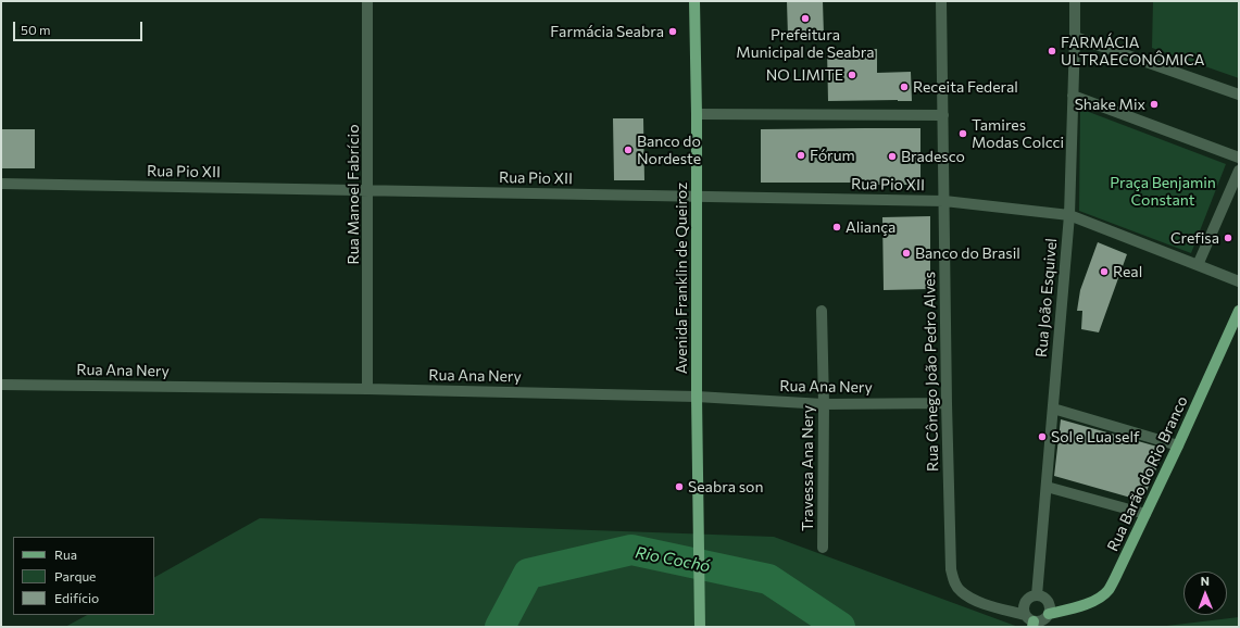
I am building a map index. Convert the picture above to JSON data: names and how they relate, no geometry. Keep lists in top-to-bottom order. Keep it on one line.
{"streets":{"main road":["Avenida Franklin de Queiroz","Rua Barão do Rio Branco"],"street":["Rua Pio XII","Rua Manoel Fabrício","Rua João Esquivel","Rua Ana Nery","Rua Cônego João Pedro Alves","Travessa Ana Nery"]},"crossings":[["Rua Pio XII","Rua Manoel Fabrício"],["Rua Pio XII","Avenida Franklin de Queiroz"],["Rua Pio XII","Rua João Esquivel"],["Rua Pio XII","Rua Cônego João Pedro Alves"],["Rua Manoel Fabrício","Rua Ana Nery"],["Avenida Franklin de Queiroz","Rua Ana Nery"],["Rua João Esquivel","Rua Cônego João Pedro Alves"],["Rua João Esquivel","Rua Barão do Rio Branco"],["Rua Ana Nery","Rua Cônego João Pedro Alves"],["Rua Ana Nery","Travessa Ana Nery"],["Rua Cônego João Pedro Alves","Rua Barão do Rio Branco"]],"water":["Rio Cochó"],"parks":["Praça Benjamin Constant"],"places":["Prefeitura Municipal de Seabra","Farmácia Seabra","FARMÁCIA ULTRAECONÔMICA","NO LIMITE","Receita Federal","Shake Mix","Tamires Modas Colcci","Banco do Nordeste","Fórum","Bradesco","Aliança","Crefisa","Banco do Brasil","Real","Sol e Lua self","Seabra son"],"legend":["Rua","Parque","Edifício"],"scale_bar":"50 m","north":"top"}
